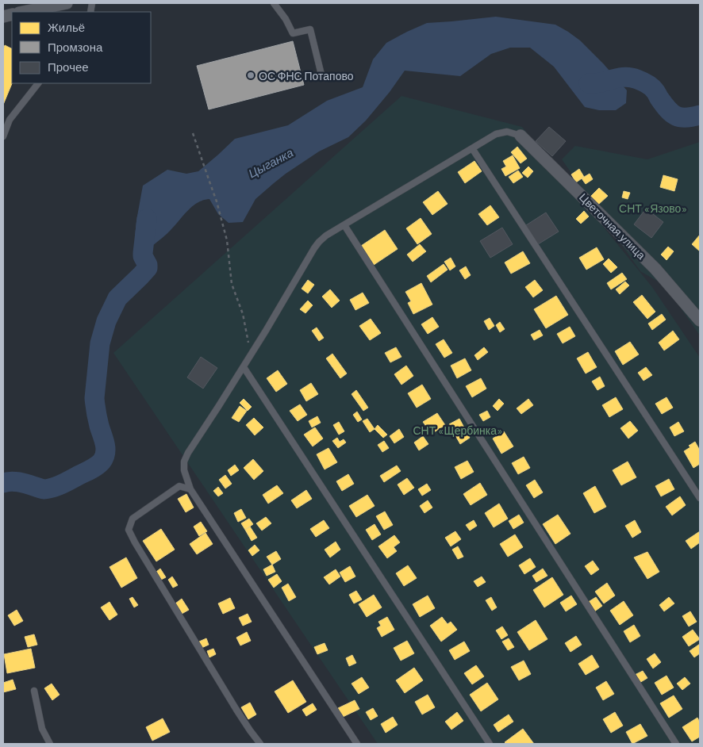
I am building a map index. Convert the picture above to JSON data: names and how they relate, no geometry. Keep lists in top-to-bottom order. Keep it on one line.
{"streets":{"street":["Цветочная улица"]},"water":["Цыганка"],"parks":["СНТ «Язово»","СНТ «Щербинка»"],"places":["ОС ФНС Потапово"],"legend":["Жильё","Промзона","Прочее"]}
